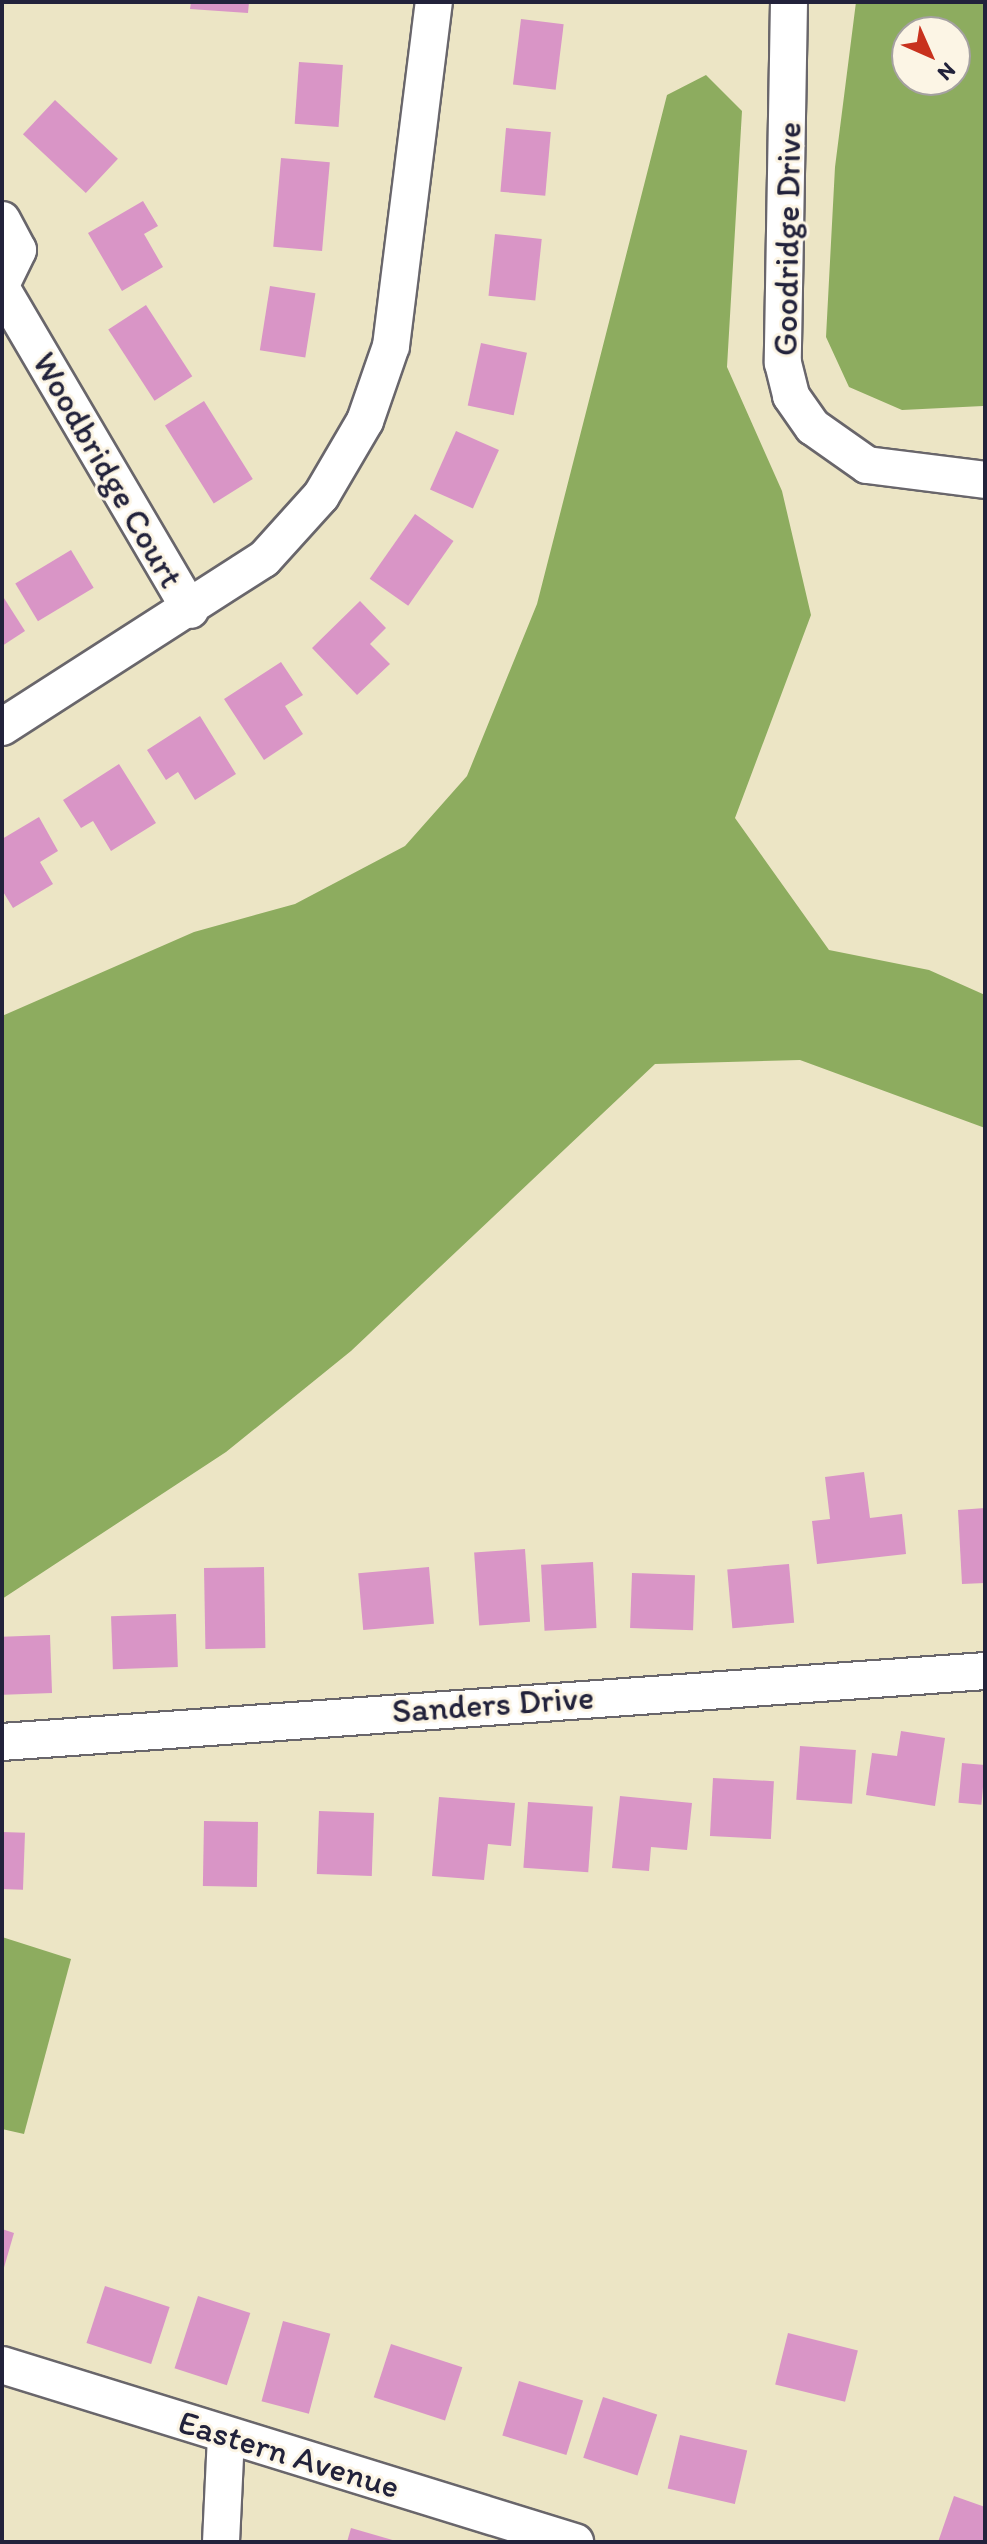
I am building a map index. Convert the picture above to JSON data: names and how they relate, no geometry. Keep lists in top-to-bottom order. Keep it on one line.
{"streets":{"street":["Goodridge Drive","Woodbridge Court","Sanders Drive","Eastern Avenue"]},"north":"bottom right"}
